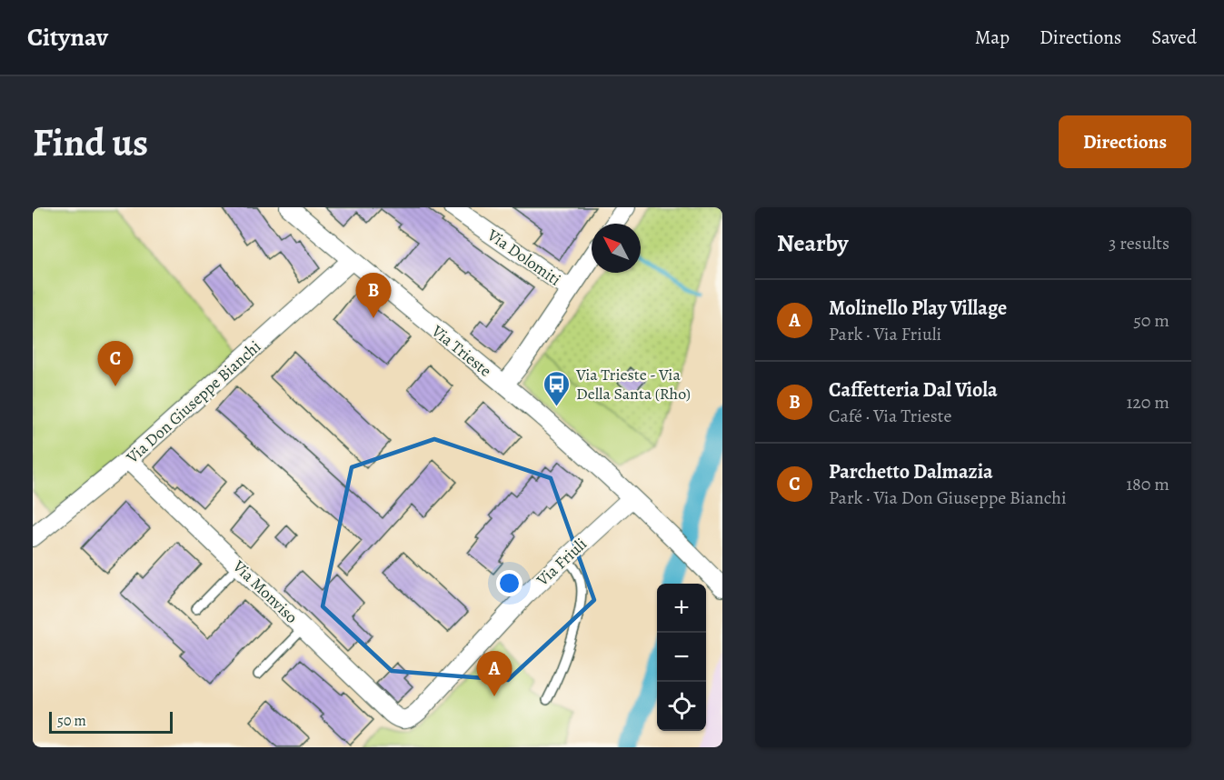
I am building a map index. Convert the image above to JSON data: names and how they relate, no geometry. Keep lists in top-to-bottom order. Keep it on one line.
{"streets":{"street":["Via Dolomiti","Via Trieste","Via Don Giuseppe Bianchi","Via Friuli","Via Monviso"]},"crossings":[["Via Trieste","Via Don Giuseppe Bianchi"],["Via Trieste","Via Friuli"],["Via Don Giuseppe Bianchi","Via Monviso"],["Via Friuli","Via Monviso"]],"places":{"bus stop":["Via Trieste - Via Della Santa (Rho)"]},"scale_bar":"50 m","north":"top left","page":{"header":"Citynav","nav":["Map","Directions","Saved"],"buttons":"Directions","title":"Find us","heading":["Nearby","3 results"],"pins":["B","C","A"],"list":[{"mark":"A","name":"Molinello Play Village","note":"Park · Via Friuli","value":"50 m"},{"mark":"B","name":"Caffetteria Dal Viola","note":"Café · Via Trieste","value":"120 m"},{"mark":"C","name":"Parchetto Dalmazia","note":"Park · Via Don Giuseppe Bianchi","value":"180 m"}],"map_buttons":["+","−"],"scale":"50 m"}}
